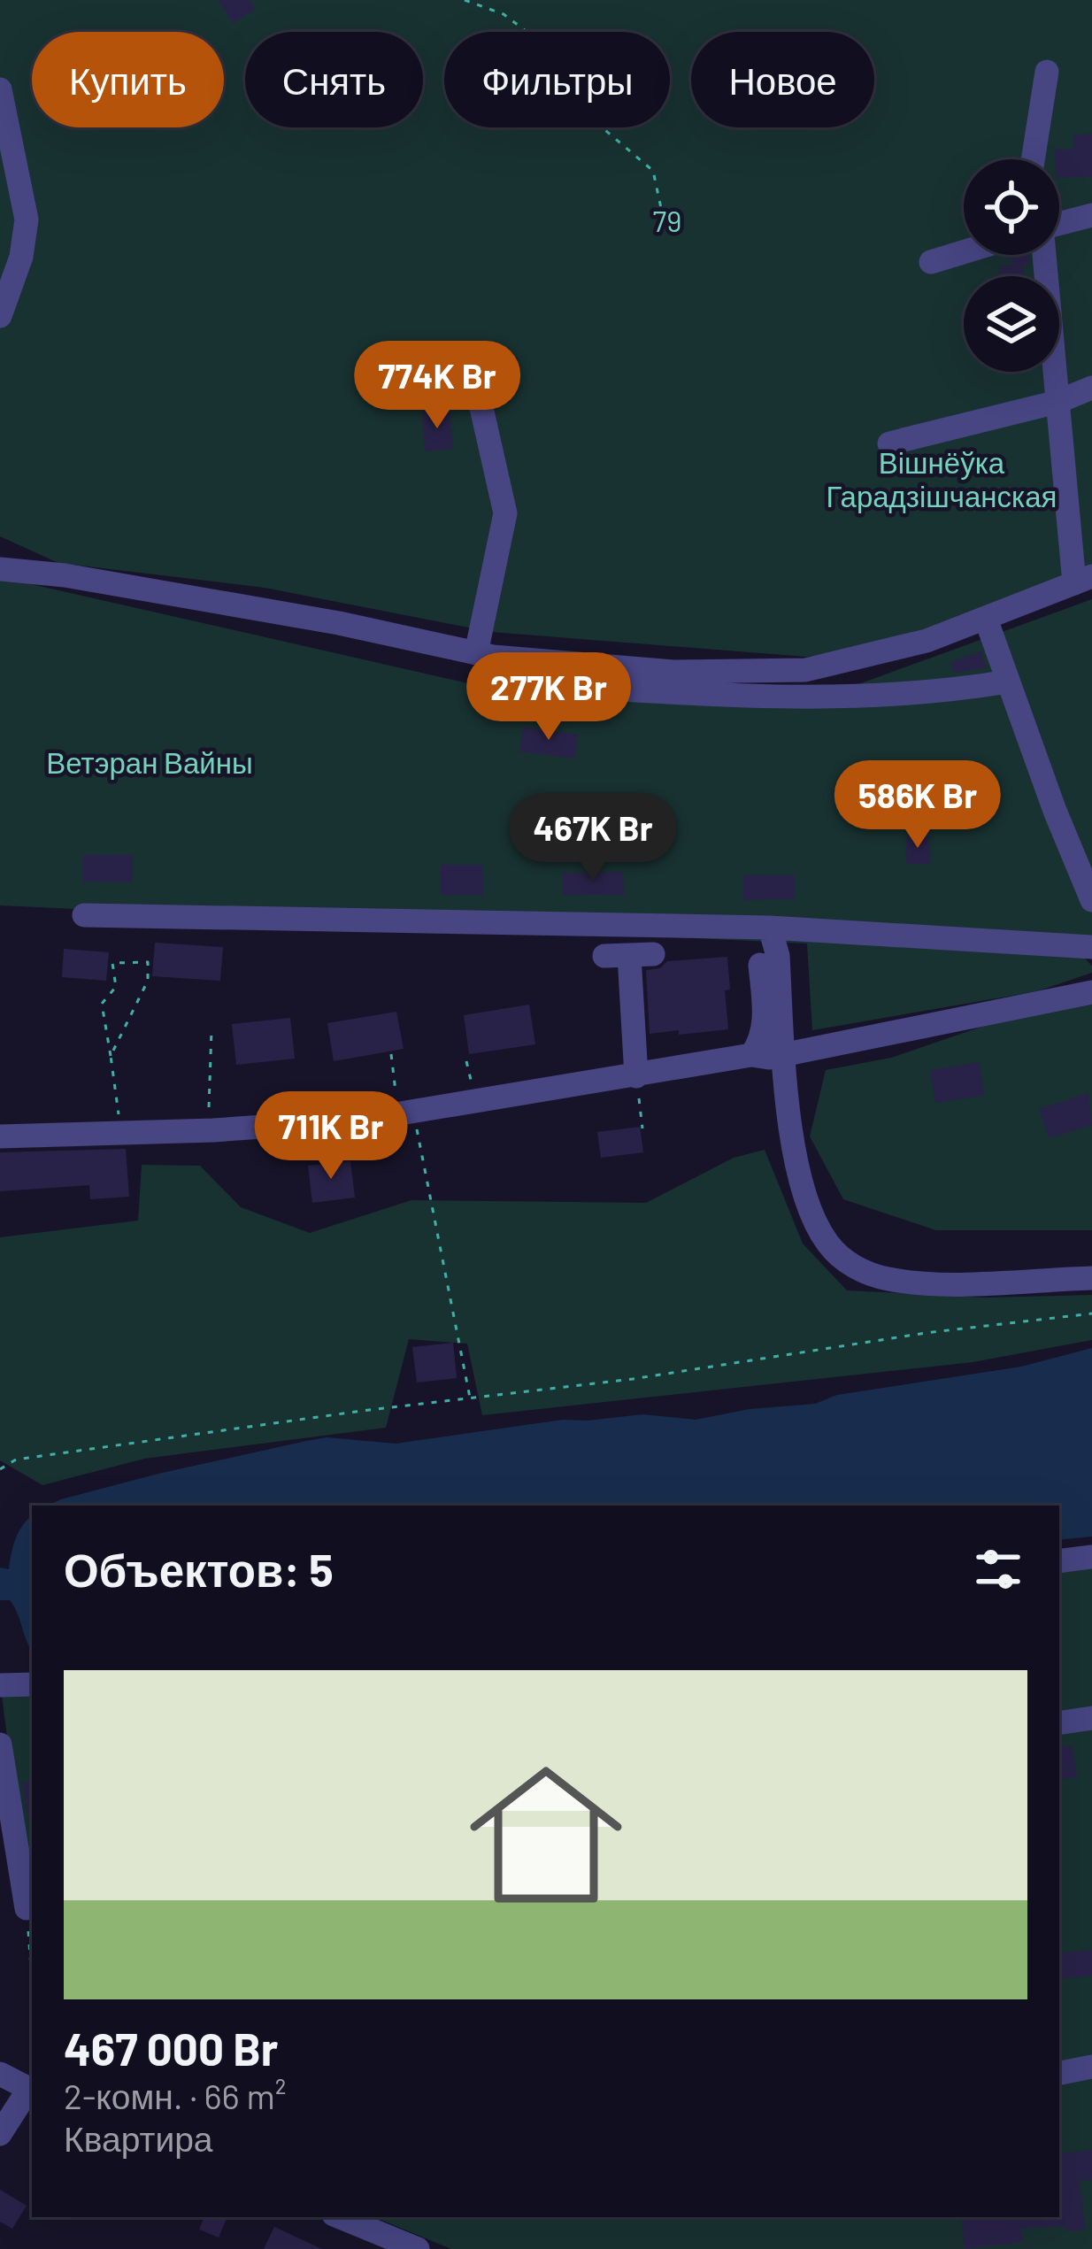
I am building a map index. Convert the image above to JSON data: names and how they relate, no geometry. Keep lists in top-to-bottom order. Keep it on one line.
{"parks":["79","Вішнёўка Гарадзішчанская","Ветэран Вайны"],"page":{"chip":["Купить","Снять","Фильтры","Новое"],"price":["774K Br","277K Br","586K Br","467K Br","711K Br"],"heading":"Объектов: 5","list":[{"name":"467 000 Br","note":"2-комн. · 66 m² · Квартира"}]}}
